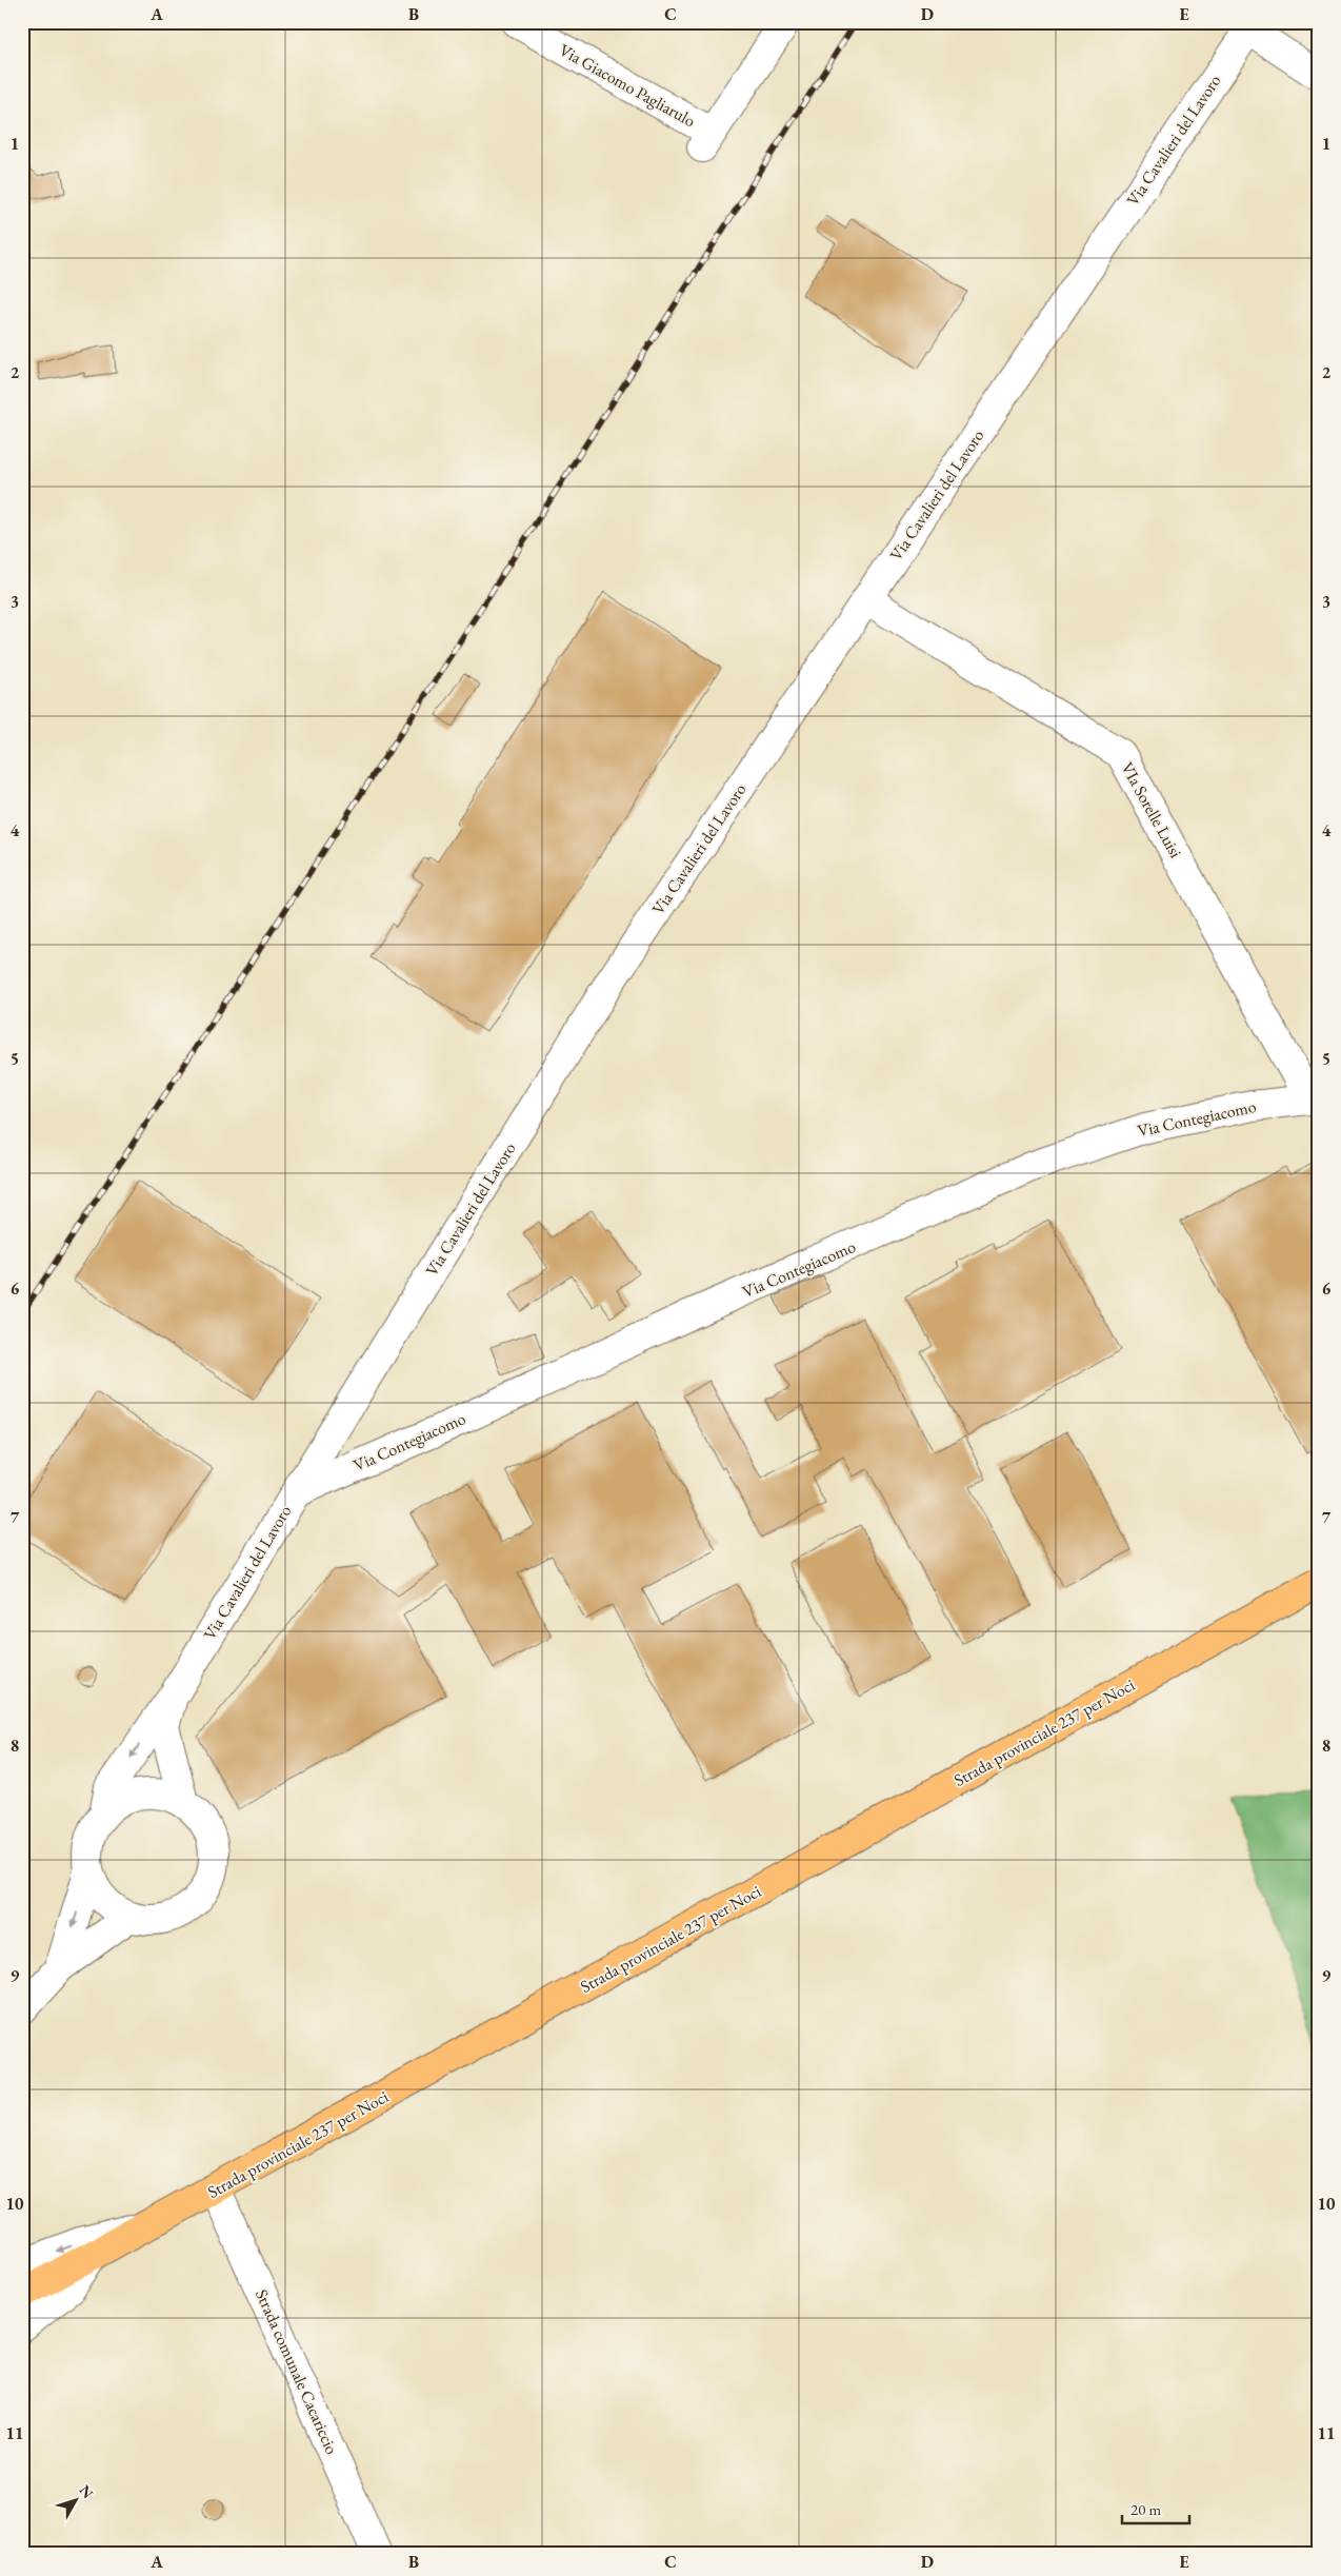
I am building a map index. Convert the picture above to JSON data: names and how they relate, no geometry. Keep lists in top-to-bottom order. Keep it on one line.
{"streets":{"main road":["Strada provinciale 237 per Noci"],"street":["Via Giacomo Pagliarulo","Via Cavalieri del Lavoro","VIa Sorelle Luisi","Via Contegiacomo","Strada comunale Cacariccio"]},"crossings":[["Via Cavalieri del Lavoro","VIa Sorelle Luisi"],["Via Cavalieri del Lavoro","Via Contegiacomo"],["VIa Sorelle Luisi","Via Contegiacomo"],["Strada provinciale 237 per Noci","Strada comunale Cacariccio"]],"scale_bar":"20 m","north":"top right","grid":{"columns":["A","B","C","D","E"],"rows":["1","2","3","4","5","6","7","8","9","10","11"]}}
